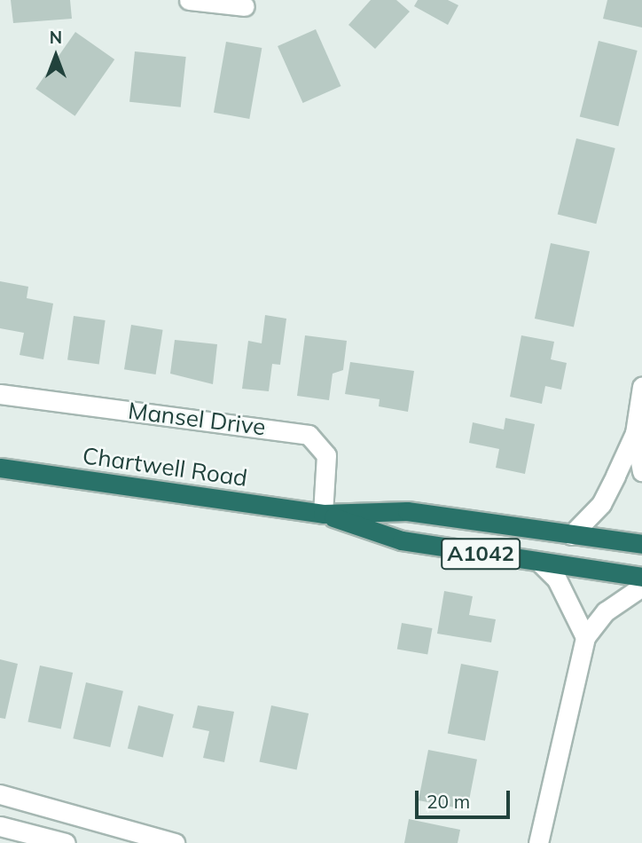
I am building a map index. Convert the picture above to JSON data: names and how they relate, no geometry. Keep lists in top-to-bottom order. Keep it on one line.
{"streets":{"highway":["Chartwell Road","A1042"],"street":["Mansel Drive"]},"crossings":[["Mansel Drive","Chartwell Road"]],"scale_bar":"20 m","north":"top"}
